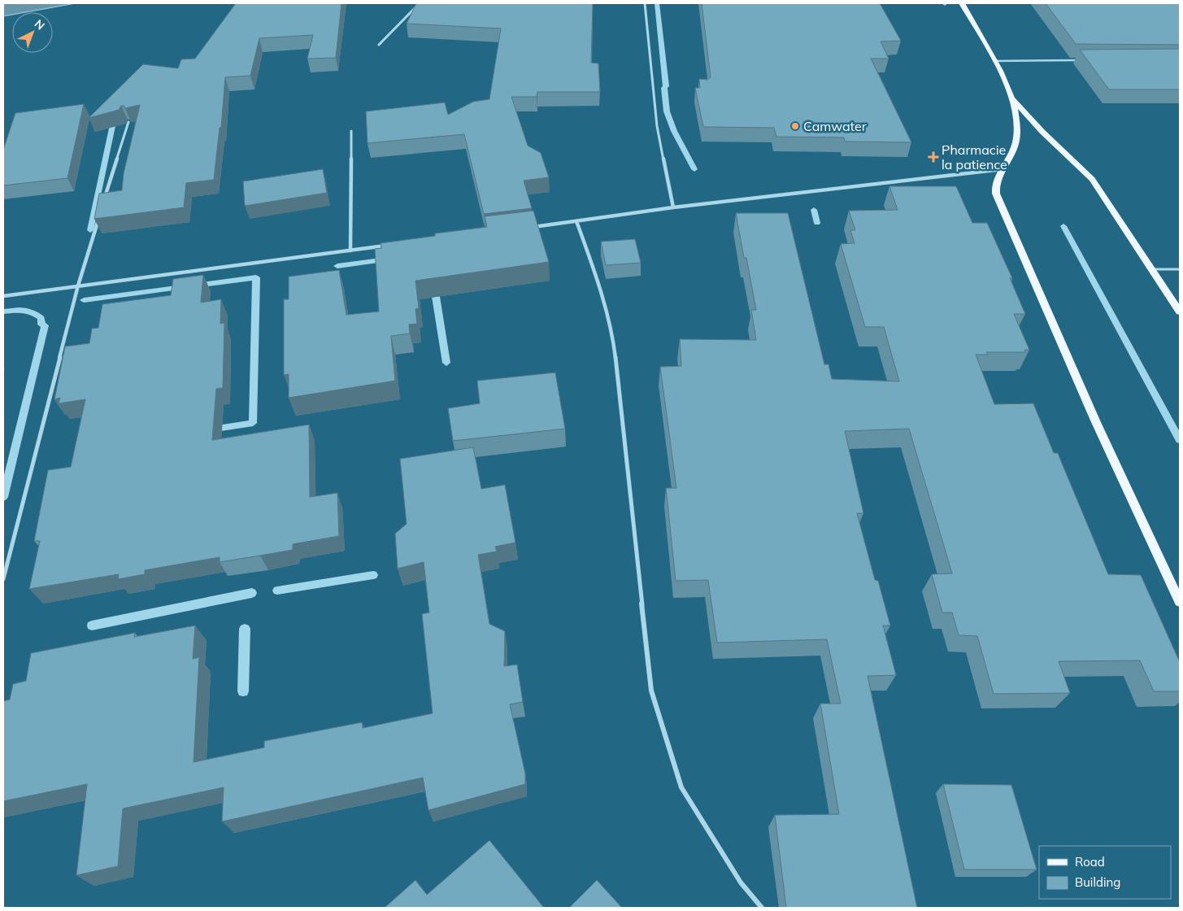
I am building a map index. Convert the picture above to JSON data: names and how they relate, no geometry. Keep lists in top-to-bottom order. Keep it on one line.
{"places":{"other":["Camwater"],"health":["Pharmacie la patience"]},"legend":["Road","Building"],"north":"top right"}
